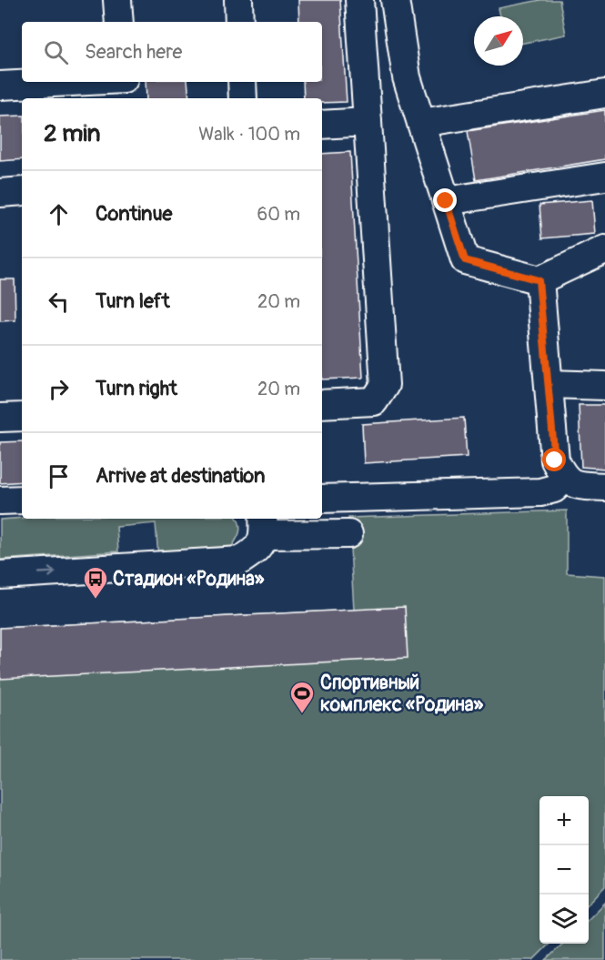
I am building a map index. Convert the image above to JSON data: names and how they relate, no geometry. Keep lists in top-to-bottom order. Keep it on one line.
{"places":{"bus stop":["Стадион «Родина»"],"sports":["Спортивный комплекс «Родина»"]},"north":"top right","page":{"search":"Search here","heading":["2 min","Walk · 100 m"],"list":[["Continue","60 m"],["Turn left","20 m"],["Turn right","20 m"],"Arrive at destination"],"map_buttons":["+","−"]}}
